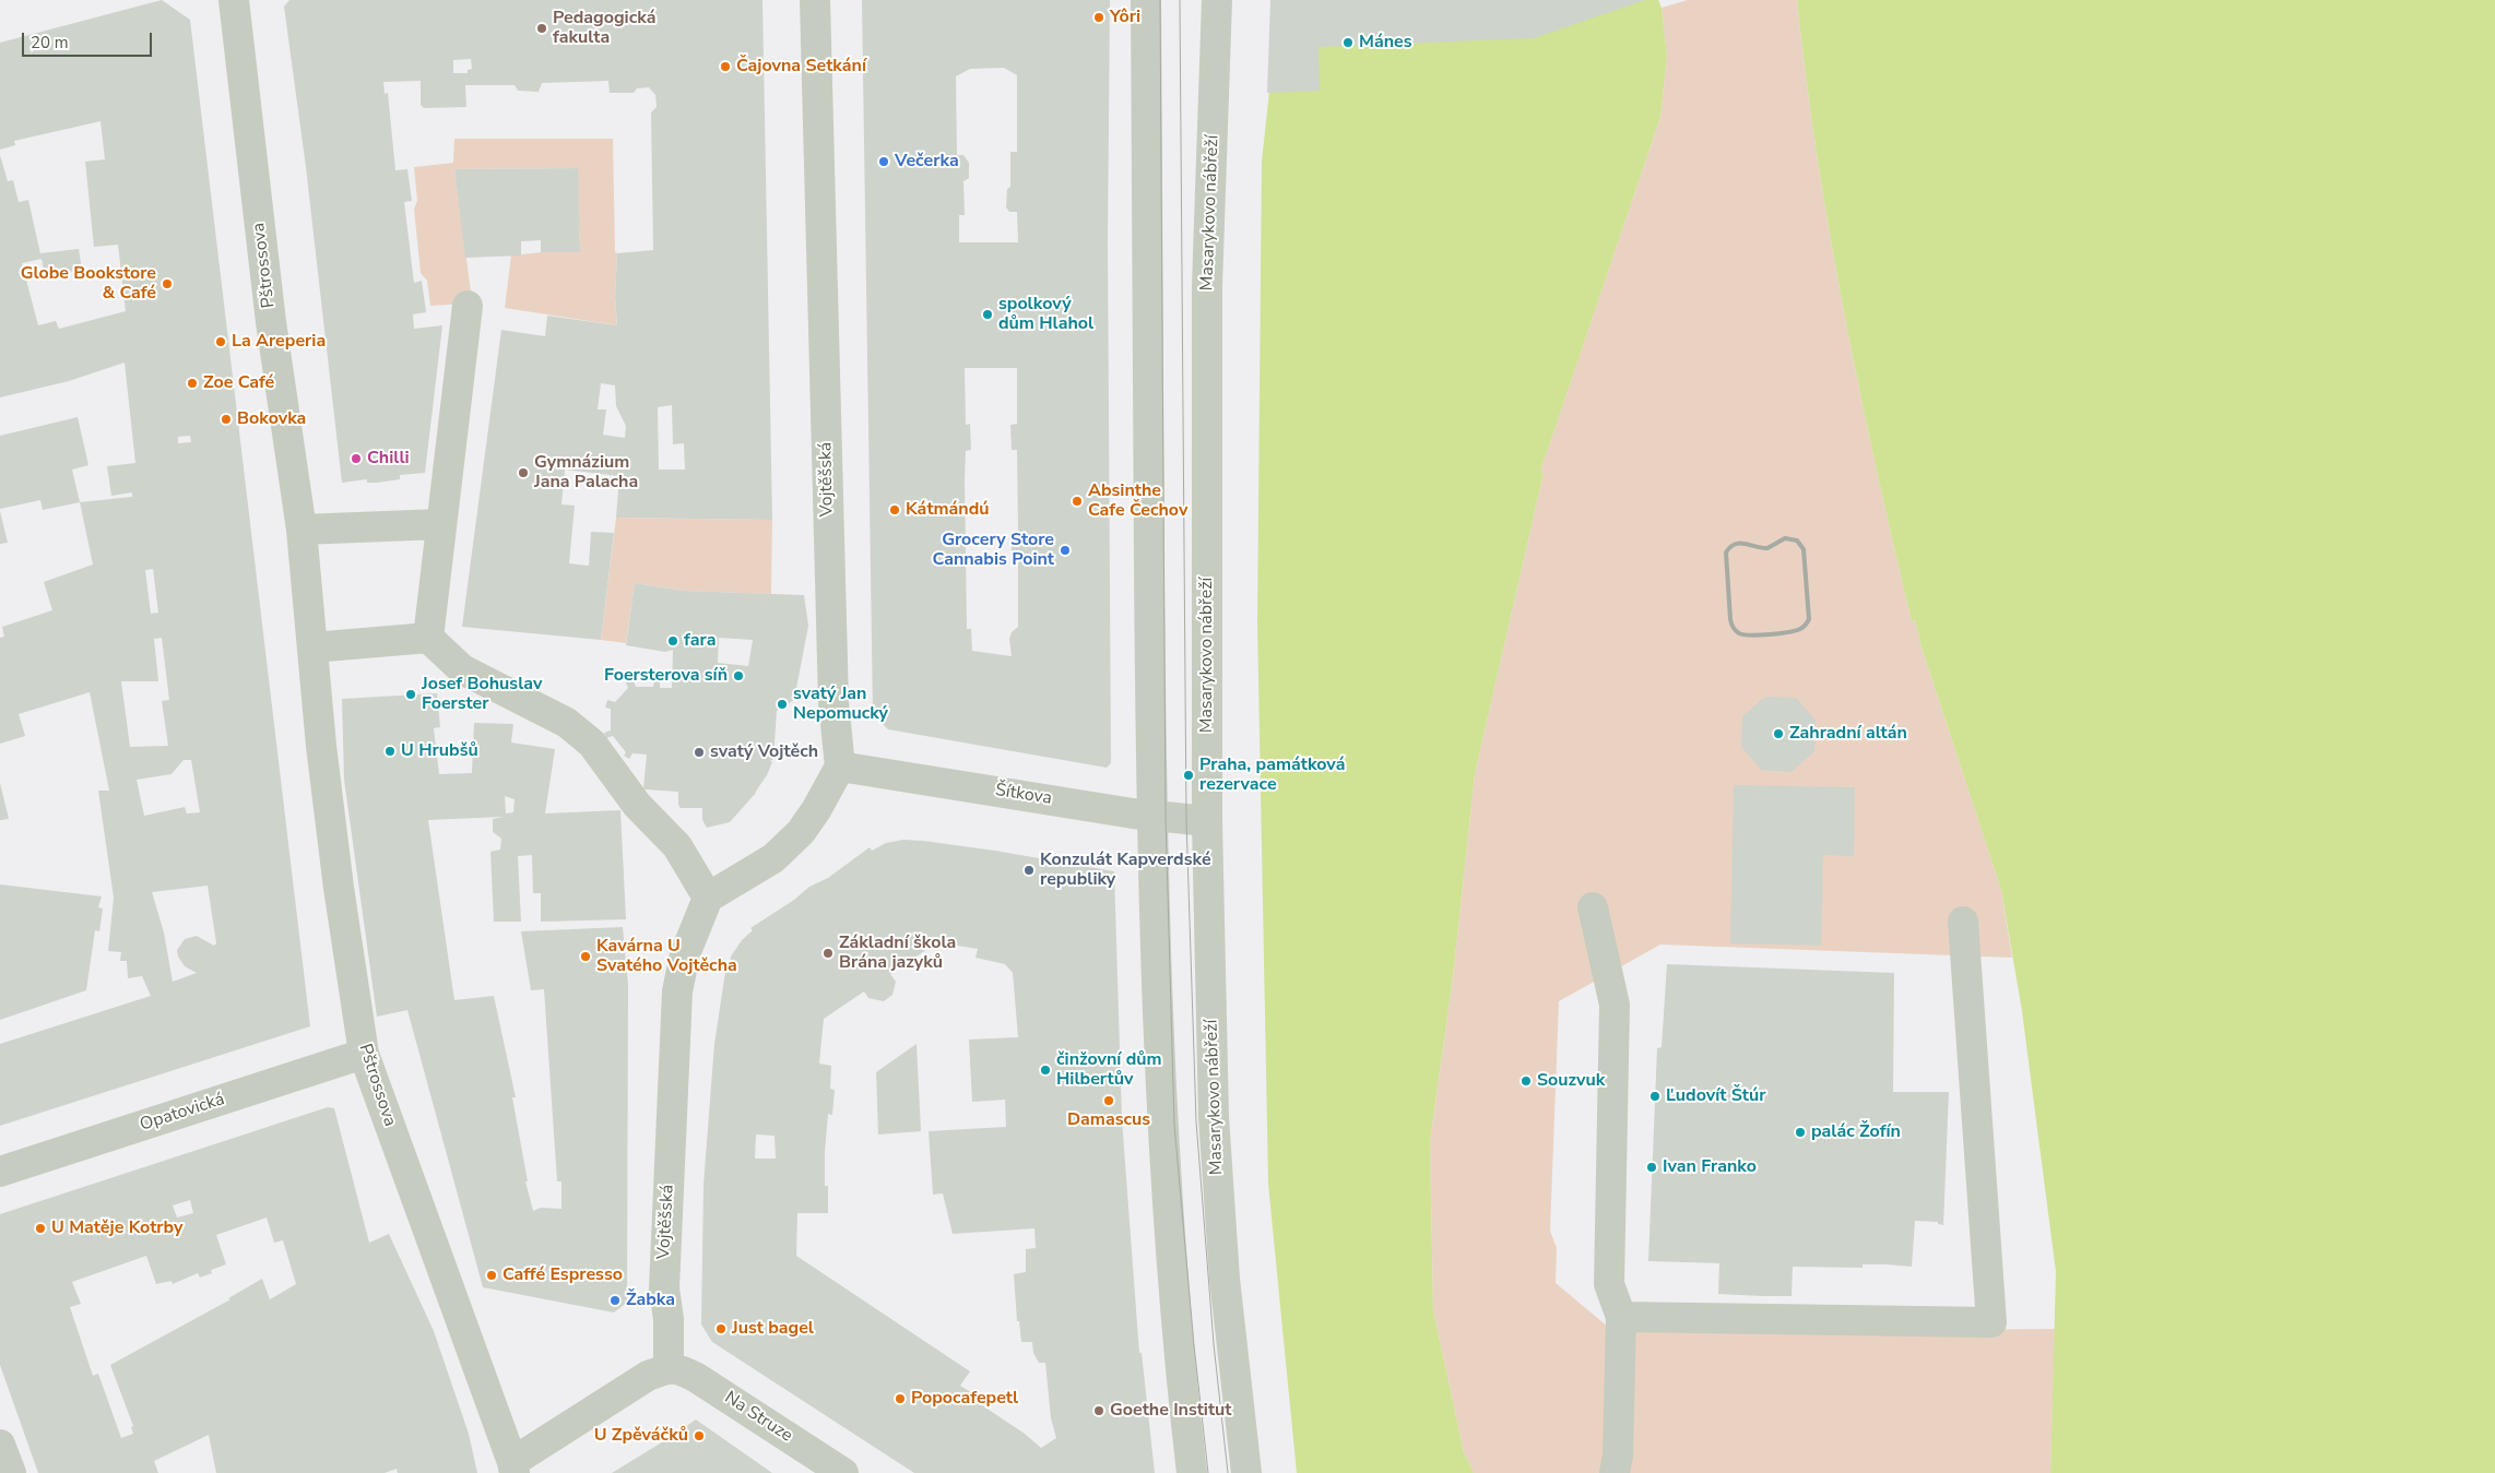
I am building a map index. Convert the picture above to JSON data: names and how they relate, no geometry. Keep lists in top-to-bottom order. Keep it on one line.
{"streets":{"street":["Masarykovo nábřeží","Pštrossova","Vojtěšská","Šítkova","Opatovická","Na Struze"]},"crossings":[["Masarykovo nábřeží","Šítkova"],["Pštrossova","Opatovická"],["Vojtěšská","Šítkova"],["Vojtěšská","Na Struze"]],"places":["Yôri","Pedagogická fakulta","Mánes","Čajovna Setkání","Večerka","Globe Bookstore & Café","spolkový dům Hlahol","La Areperia","Zoe Café","Bokovka","Chilli","Gymnázium Jana Palacha","Absinthe Cafe Čechov","Kátmándú","Grocery Store Cannabis Point","fara","Foersterova síň","Josef Bohuslav Foerster","svatý Jan Nepomucký","Zahradní altán","U Hrubšů","svatý Vojtěch","Praha, památková rezervace","Konzulát Kapverdské republiky","Základní škola Brána jazyků","Kavárna U Svatého Vojtěcha","činžovní dům Hilbertův","Souzvuk","Ľudovít Štúr","Damascus","palác Žofín","Ivan Franko","U Matěje Kotrby","Caffé Espresso","Žabka","Just bagel","Popocafepetl","Goethe Institut","U Zpěváčků"],"scale_bar":"20 m"}
